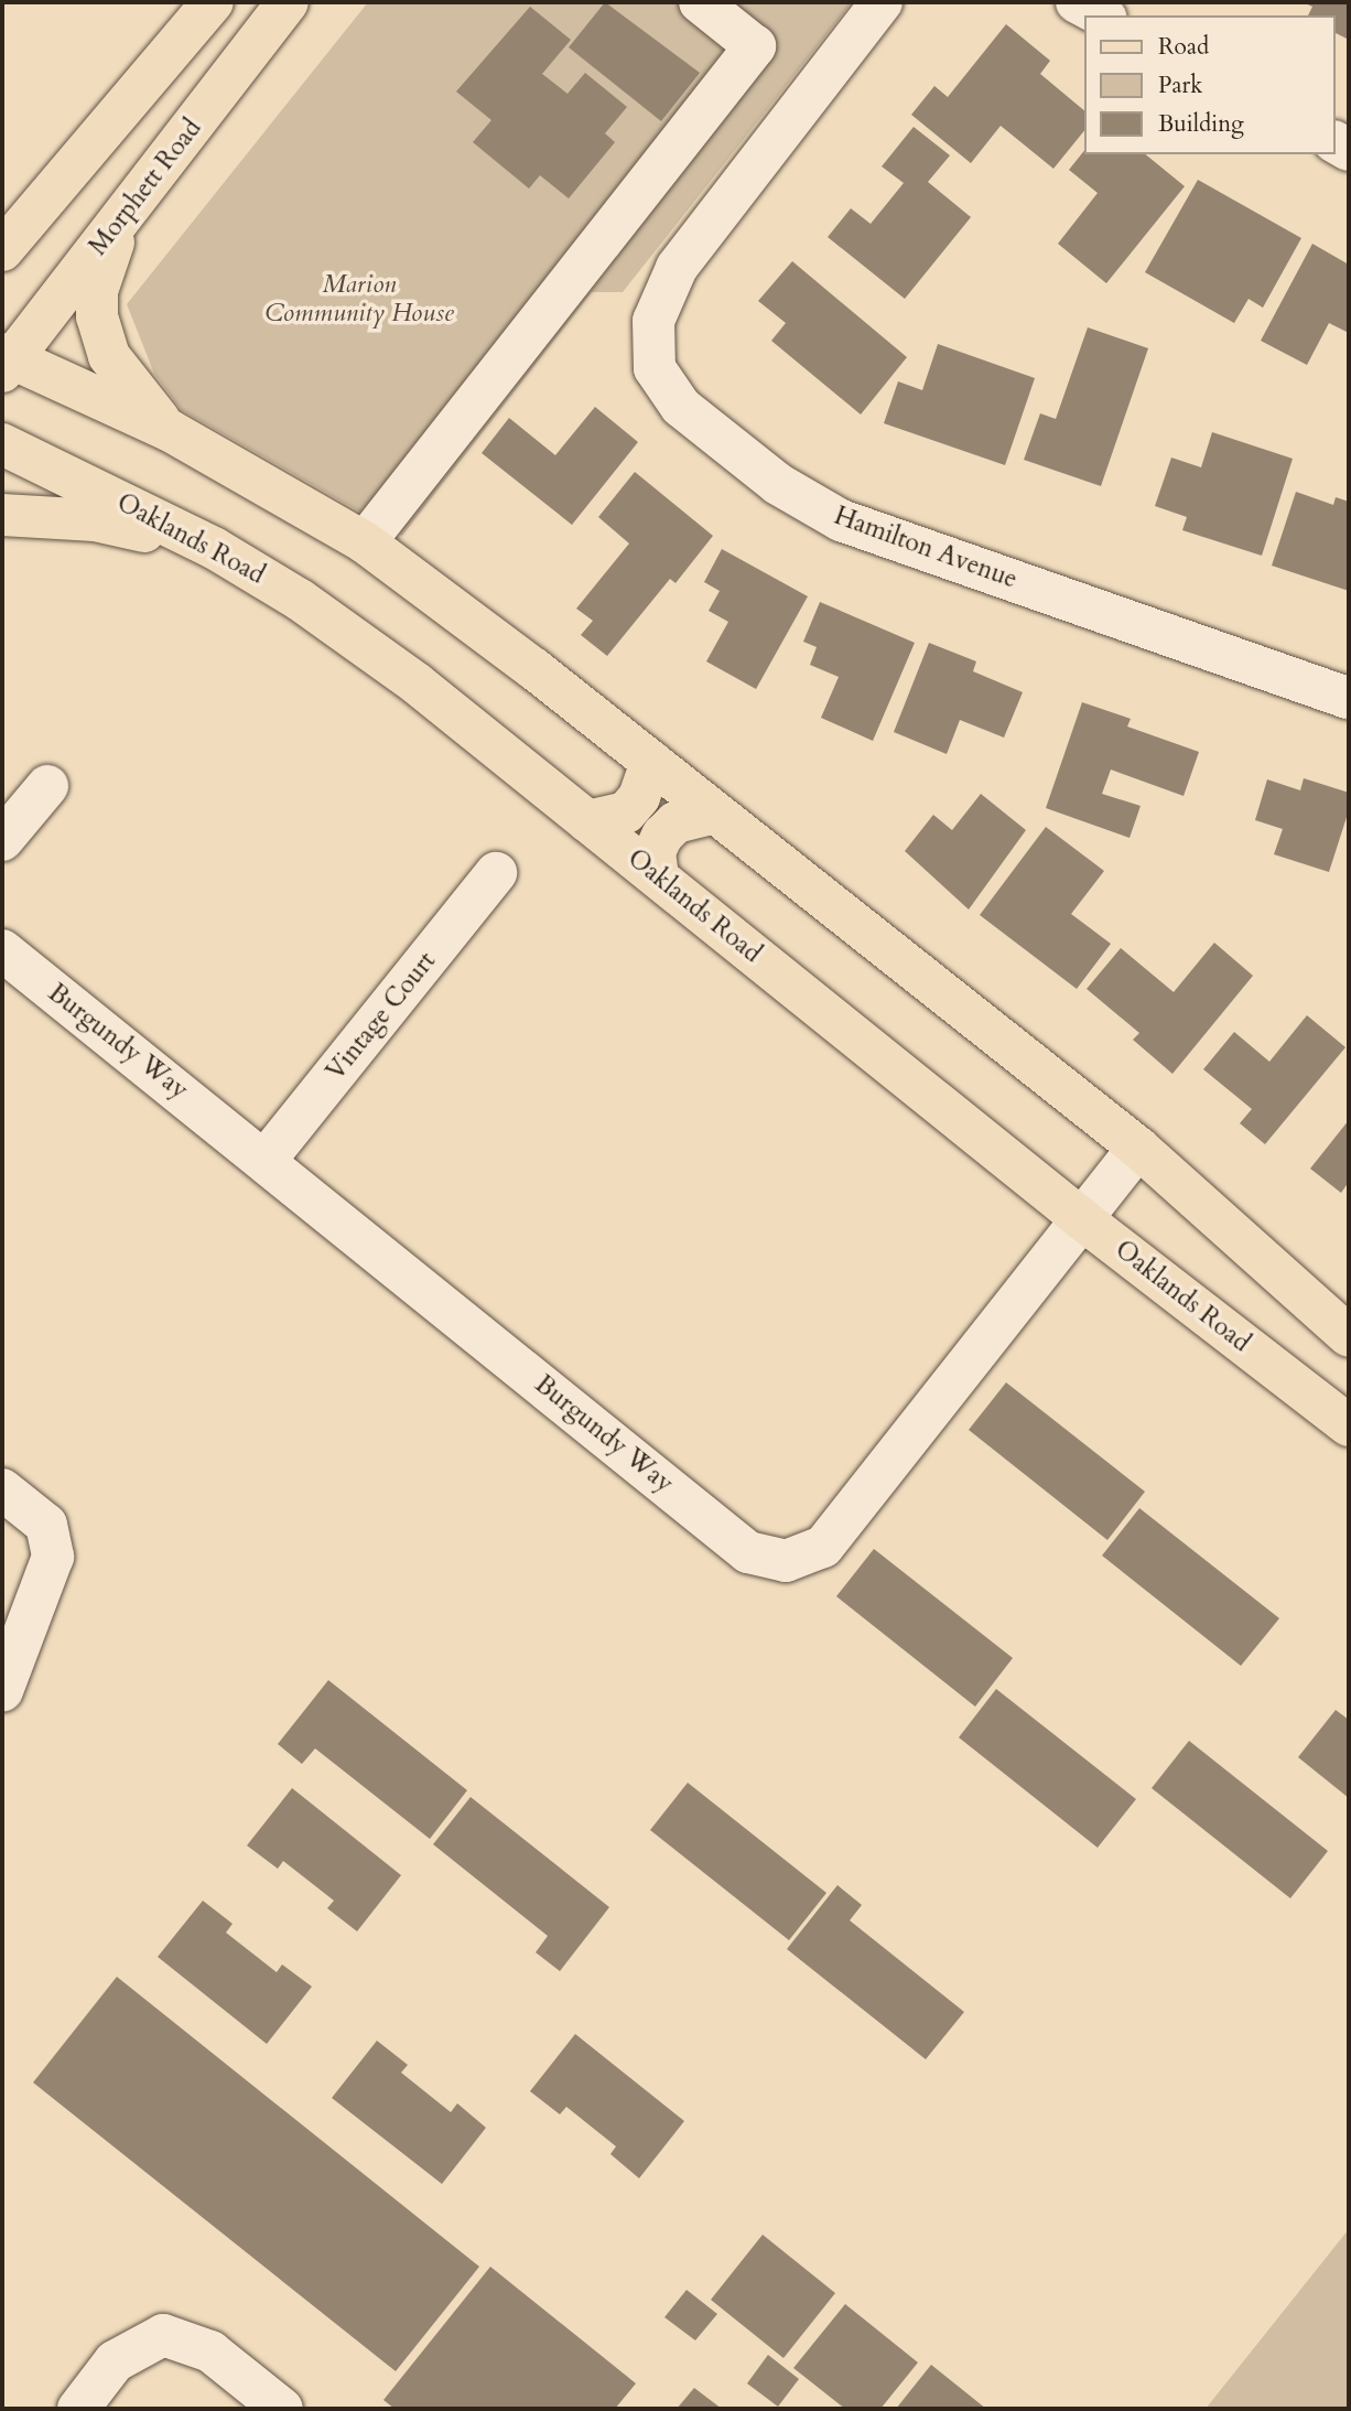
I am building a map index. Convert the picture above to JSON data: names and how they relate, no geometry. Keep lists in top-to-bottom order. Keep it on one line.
{"streets":{"main road":["Morphett Road","Oaklands Road"],"street":["Hamilton Avenue","Vintage Court","Burgundy Way"]},"crossings":[["Oaklands Road","Burgundy Way"],["Vintage Court","Burgundy Way"]],"parks":["Marion Community House"],"legend":["Road","Park","Building"]}
